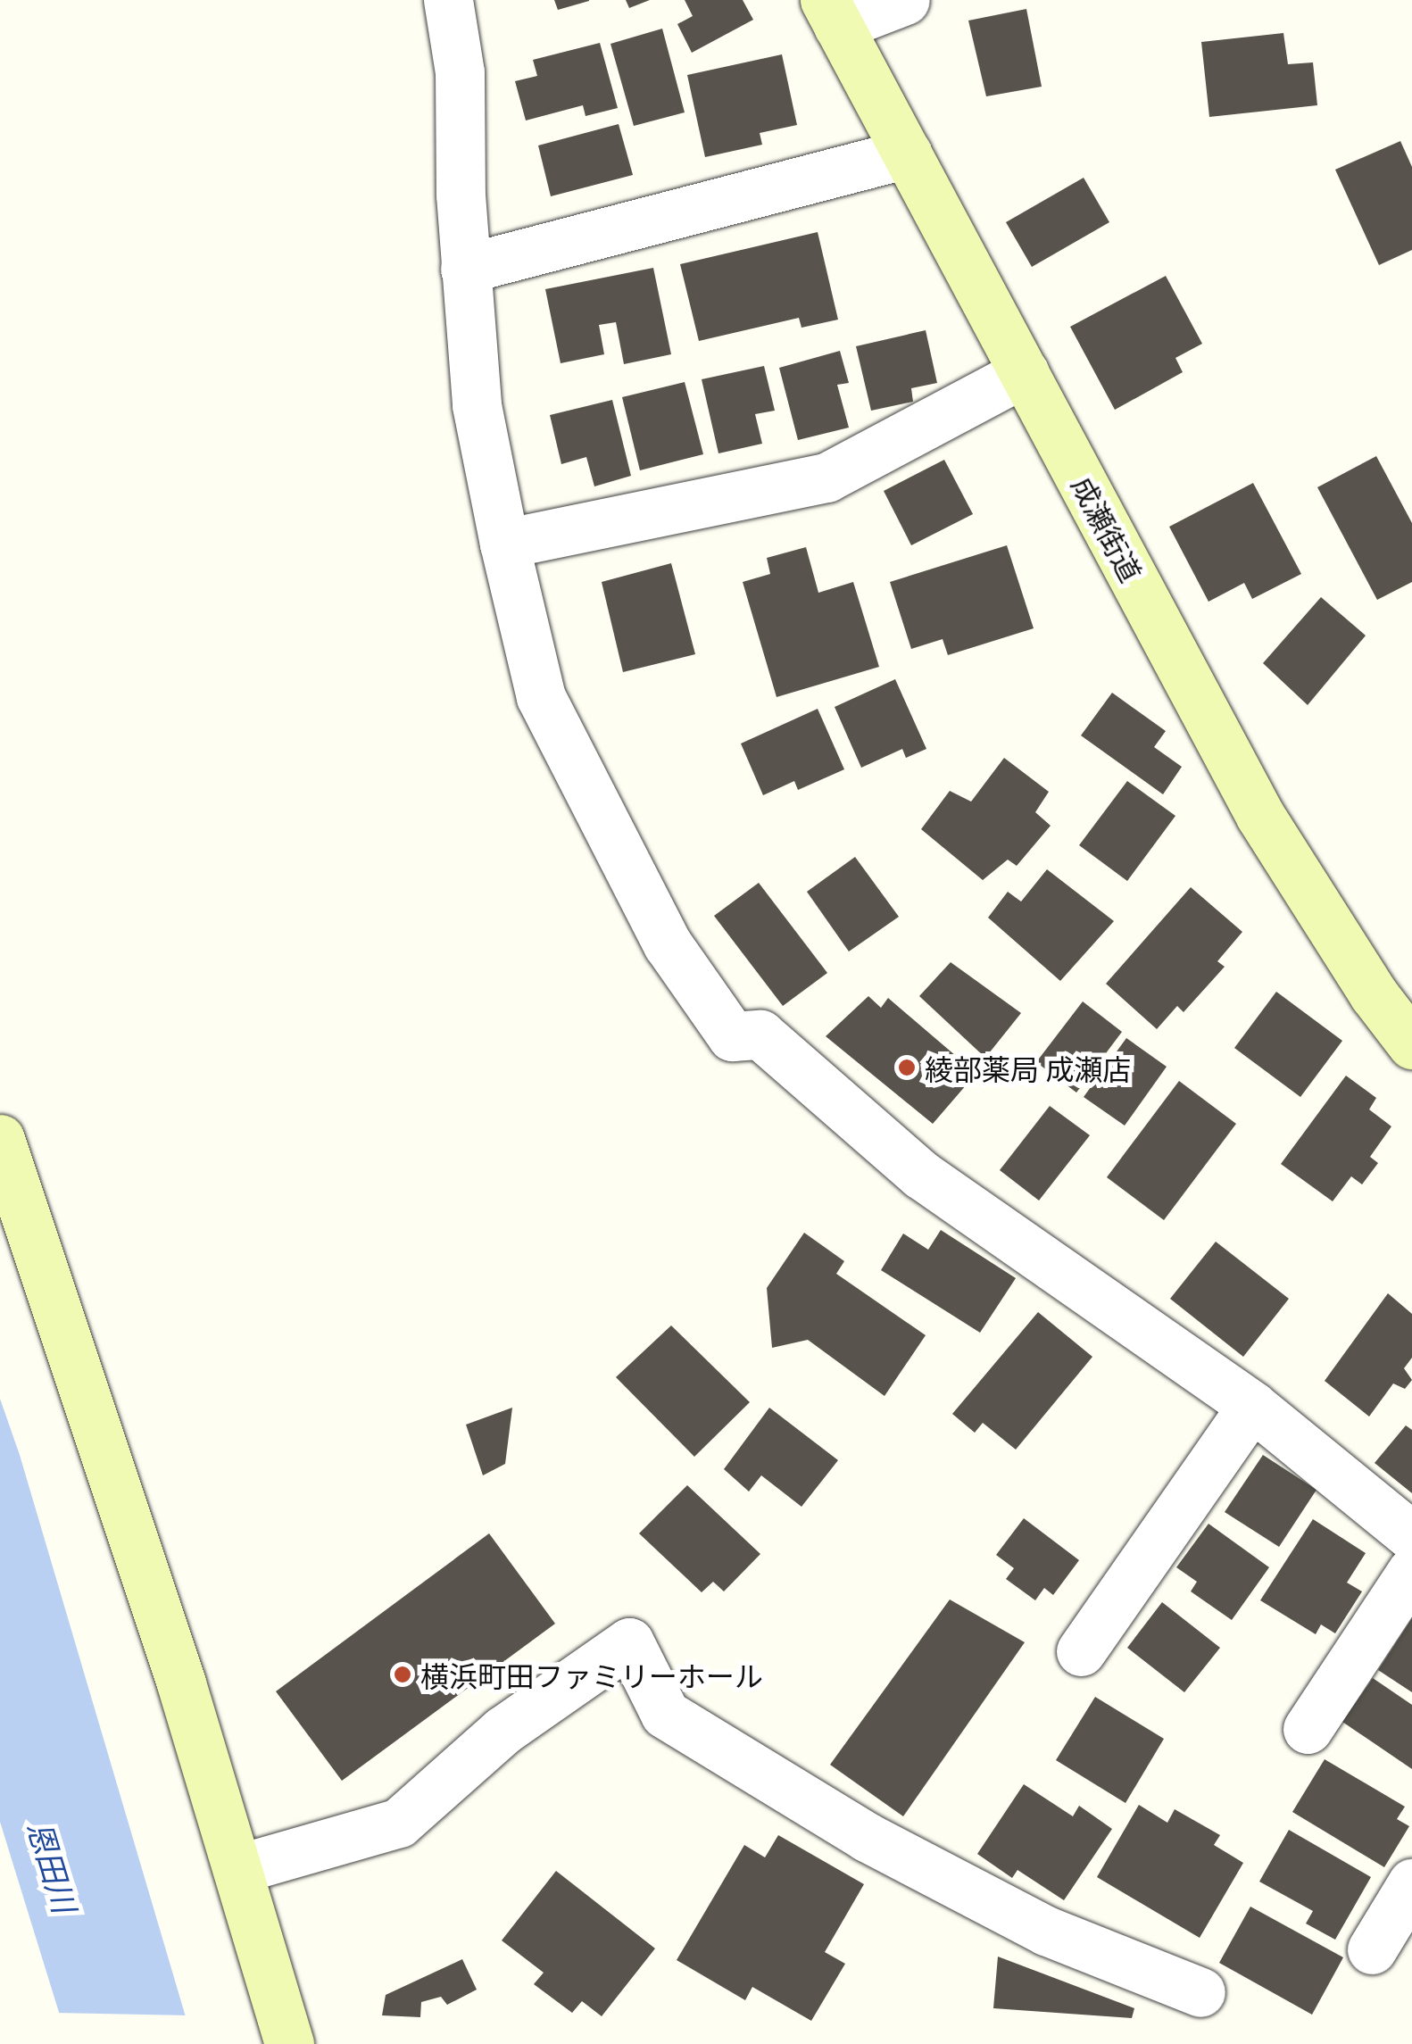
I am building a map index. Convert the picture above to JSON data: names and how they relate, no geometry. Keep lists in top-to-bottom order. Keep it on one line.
{"streets":{"main road":["成瀬街道"]},"water":["恩田川"],"places":["綾部薬局 成瀬店","横浜町田ファミリーホール"]}
